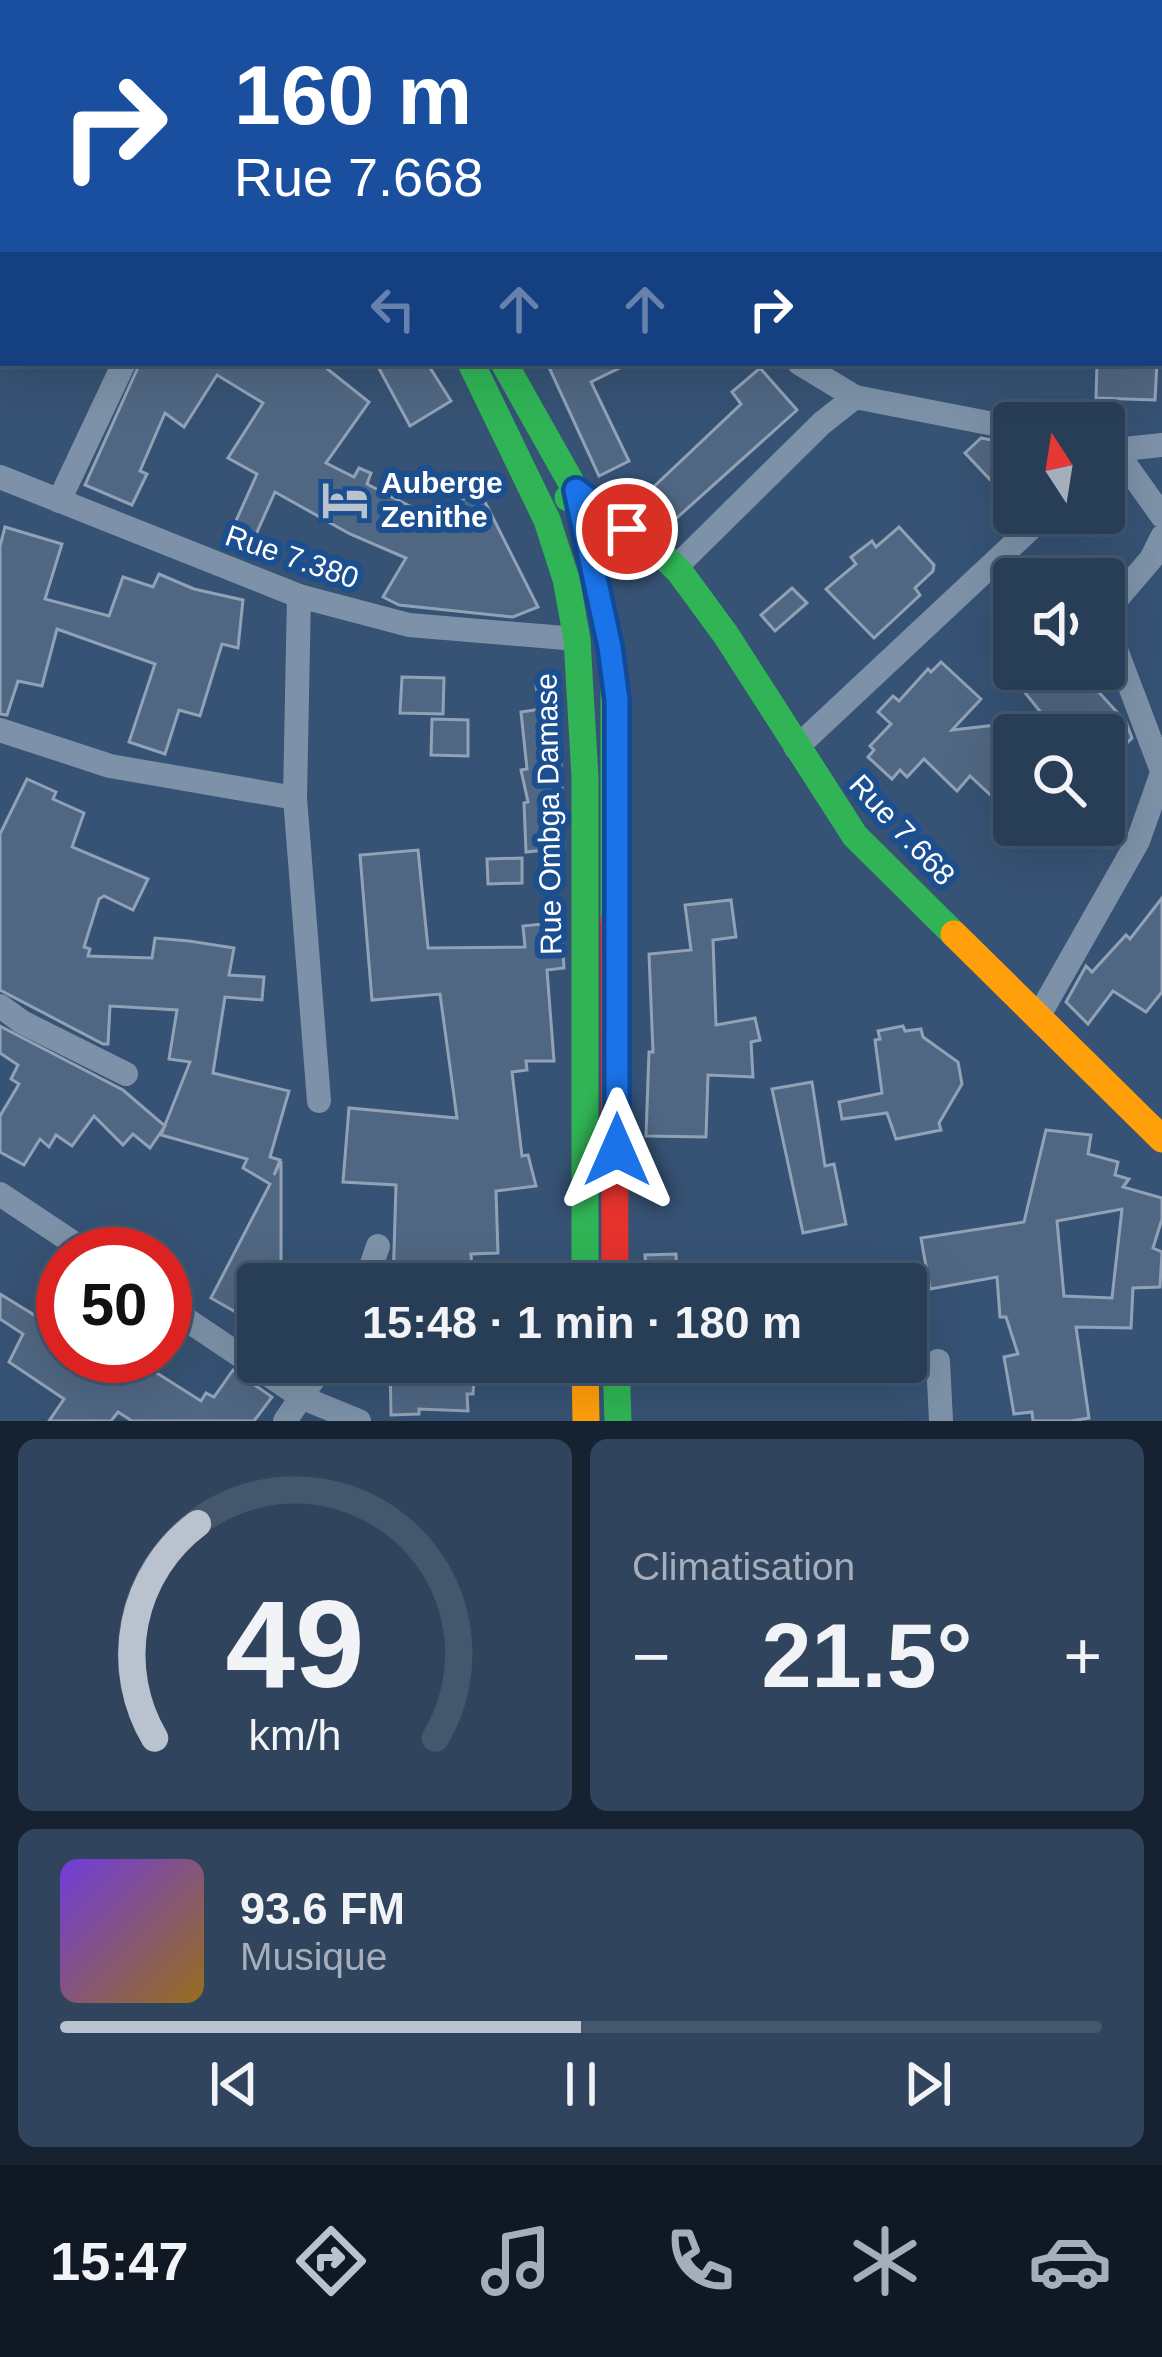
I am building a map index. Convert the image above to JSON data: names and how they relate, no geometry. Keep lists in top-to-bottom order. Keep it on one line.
{"streets":{"main road":["Rue Ombga Damase","Rue 7.668"],"street":["Rue 7.380"]},"crossings":[["Rue 7.380","Rue Ombga Damase"]],"places":{"hotel":["Auberge Zenithe"]},"north":"top","page":{"turn":["160 m","Rue 7.668"],"limit":"50","trip":"15:48 · 1 min · 180 m","tile":"Climatisation","heat":["−","21.5°","+"],"song":["93.6 FM","Musique"],"tabs":"15:47","gauge":["49","km/h"]}}
